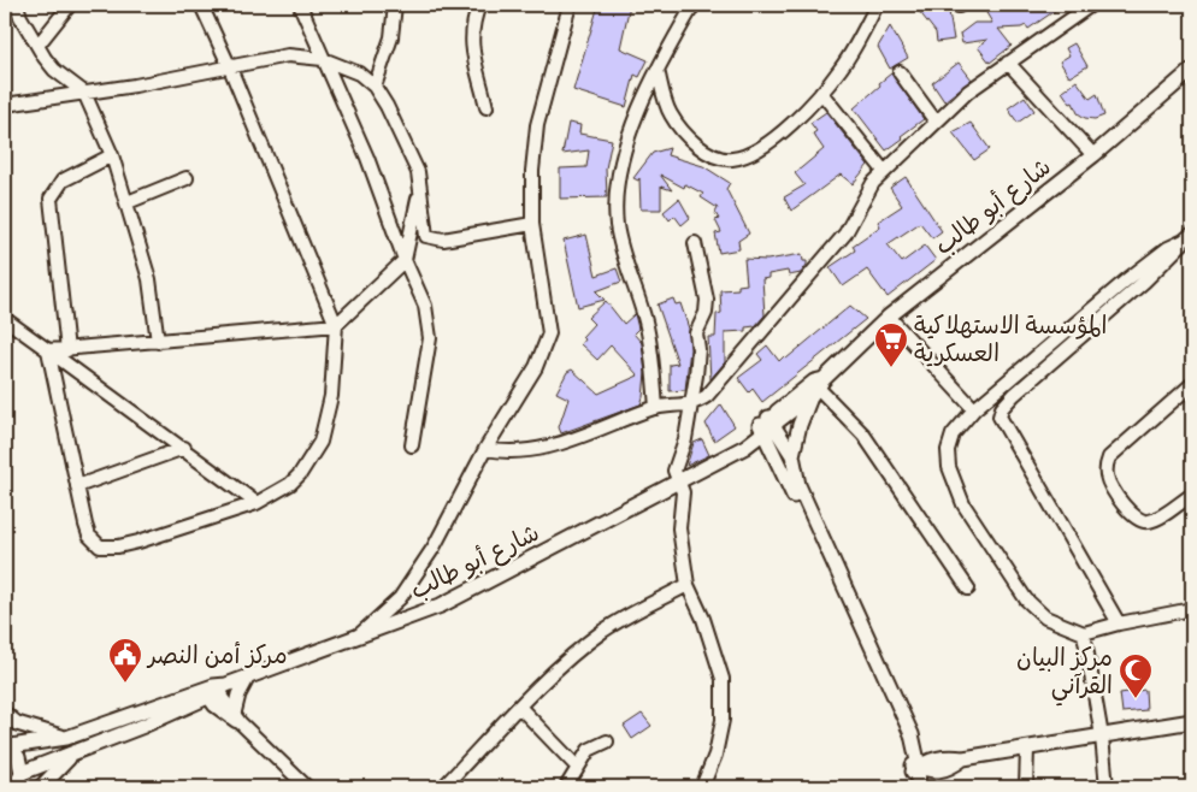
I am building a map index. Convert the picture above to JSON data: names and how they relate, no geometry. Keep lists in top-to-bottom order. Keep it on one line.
{"streets":{"street":["شارع أبو طالب"]},"places":{"supermarket":["المؤسسة الاستهلاكية العسكرية"],"public building":["مركز أمن النصر"],"mosque":["مركز البيان القرآني"]}}
